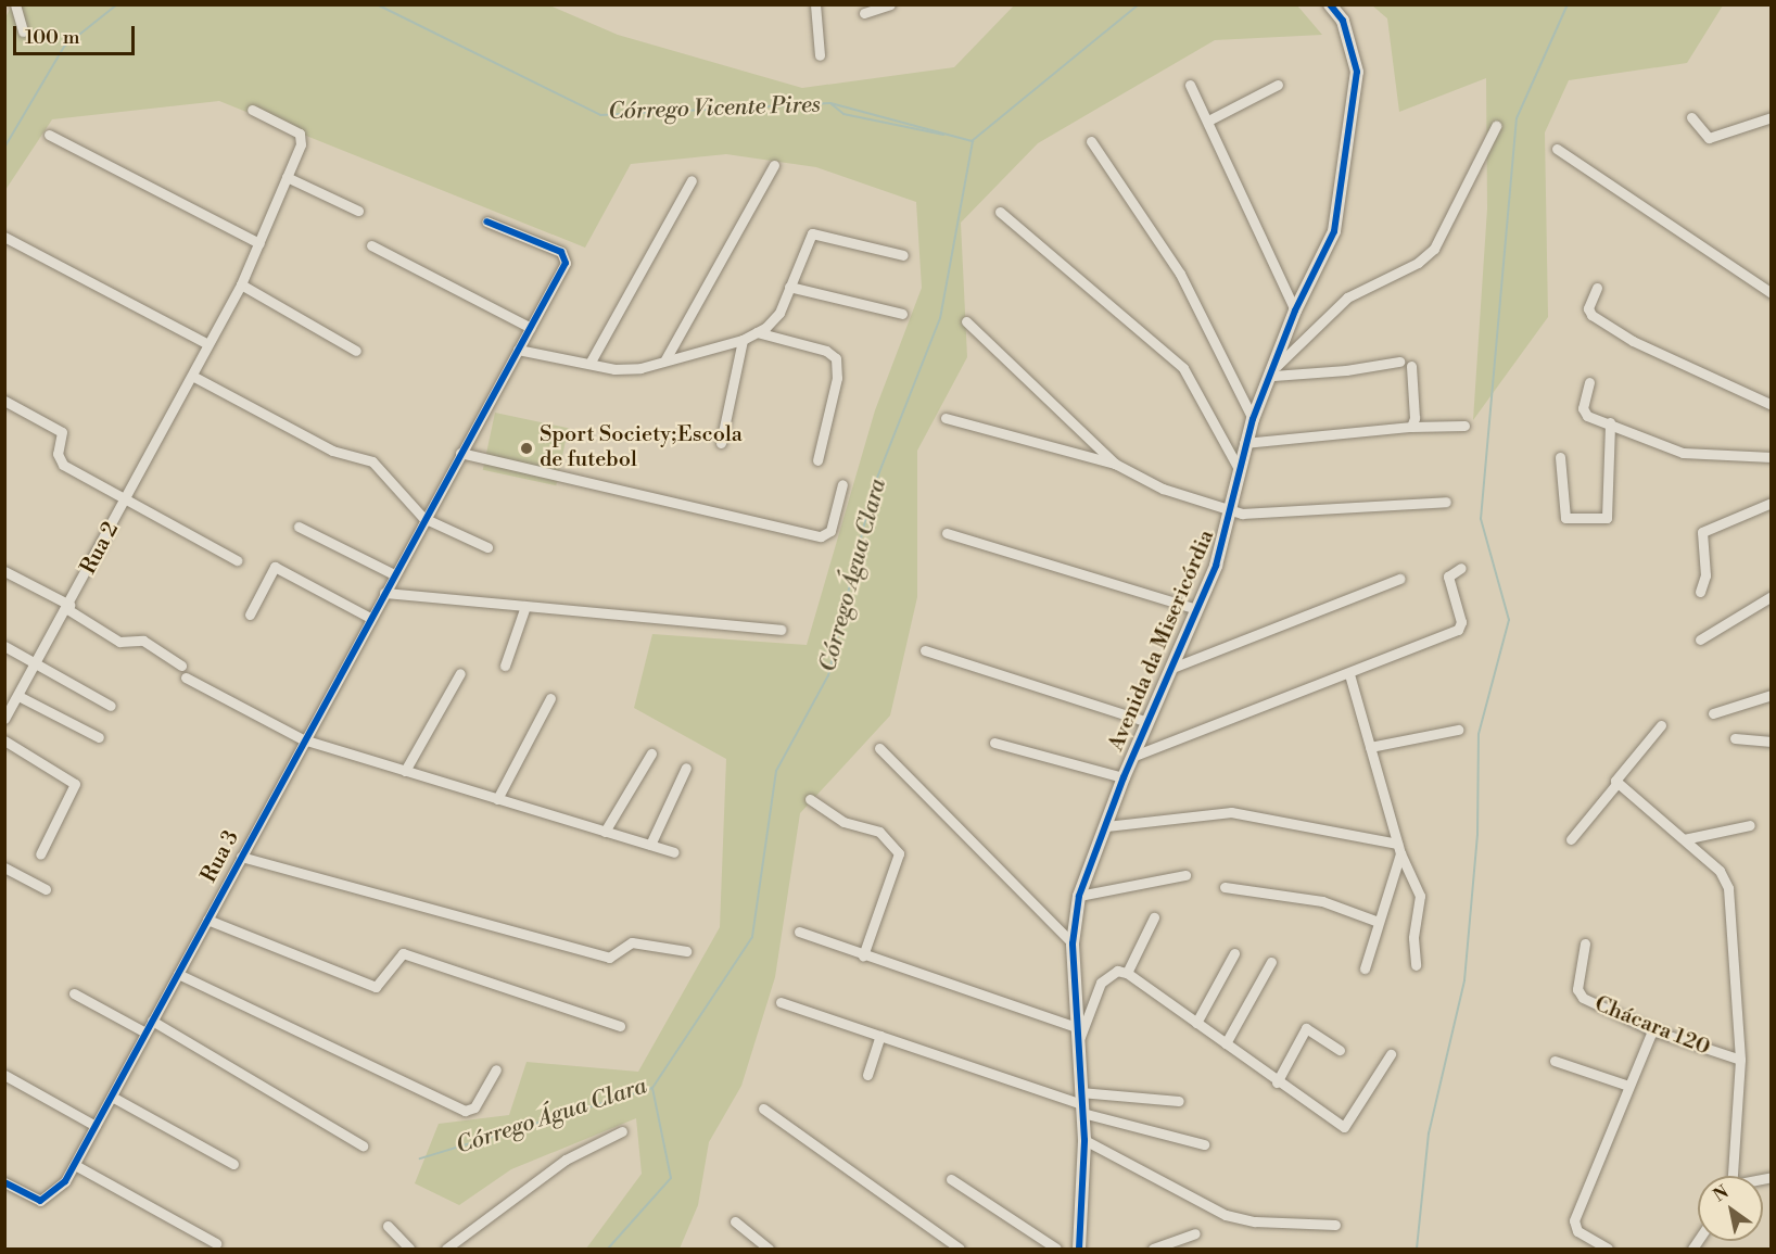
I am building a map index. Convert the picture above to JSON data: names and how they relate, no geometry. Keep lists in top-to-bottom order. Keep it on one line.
{"streets":{"street":["Rua 2","Avenida da Misericórdia","Rua 3","Chácara 120"]},"water":["Córrego Vicente Pires","Córrego Água Clara"],"places":["Sport Society;Escola de futebol"],"scale_bar":"100 m","north":"top left"}
